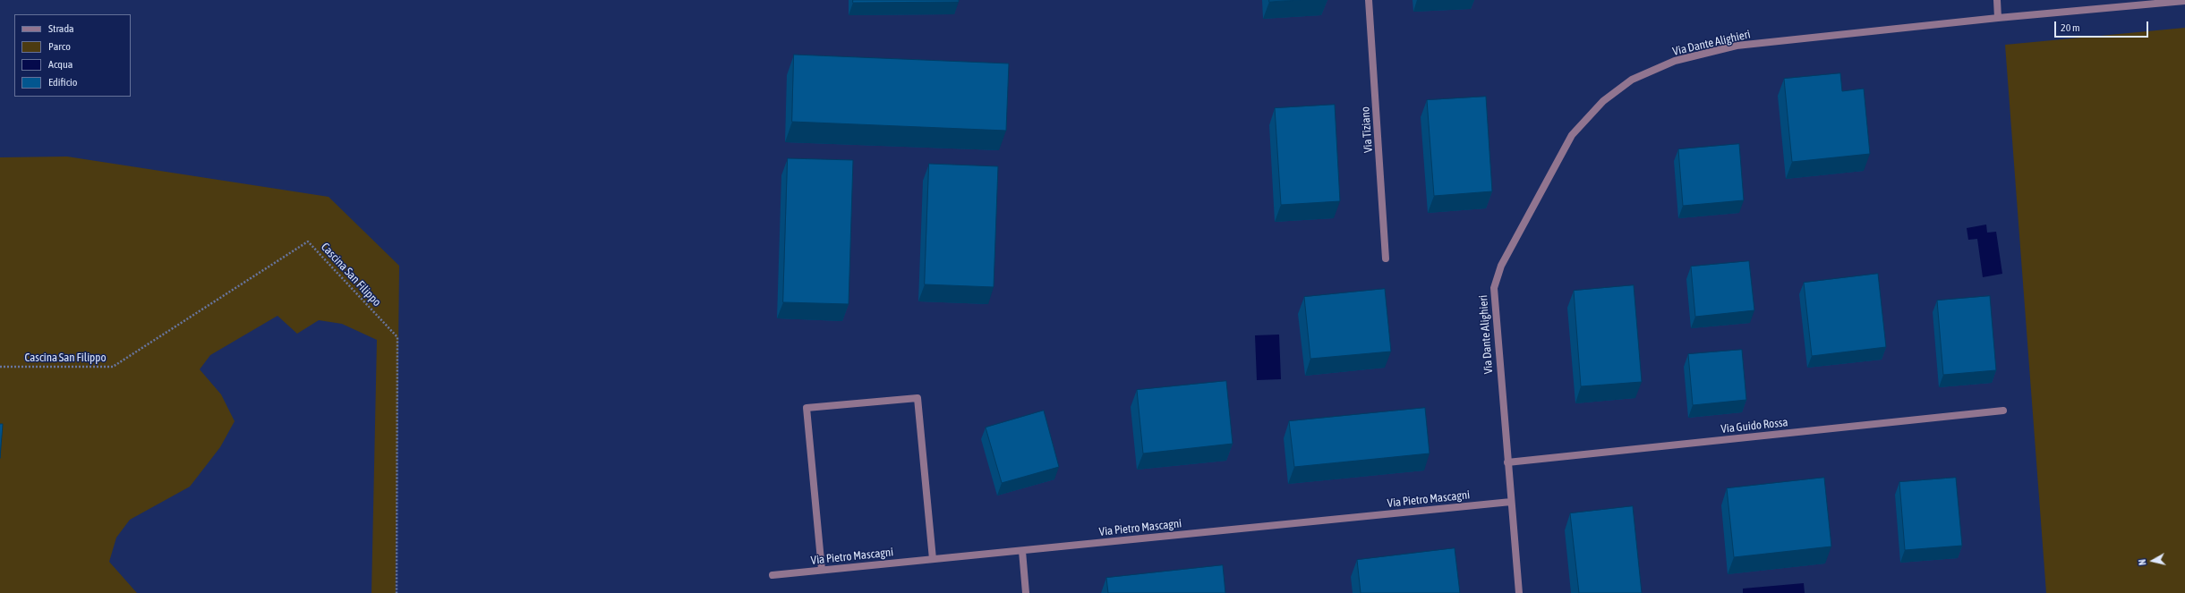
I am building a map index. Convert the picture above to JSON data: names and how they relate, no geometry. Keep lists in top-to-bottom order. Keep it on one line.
{"streets":{"street":["Via Dante Alighieri","Via Tiziano","Via Guido Rossa","Via Pietro Mascagni"],"path":["Cascina San Filippo"]},"crossings":[["Via Dante Alighieri","Via Guido Rossa"],["Via Dante Alighieri","Via Pietro Mascagni"]],"legend":["Strada","Parco","Acqua","Edificio"],"scale_bar":"20 m","north":"left"}
